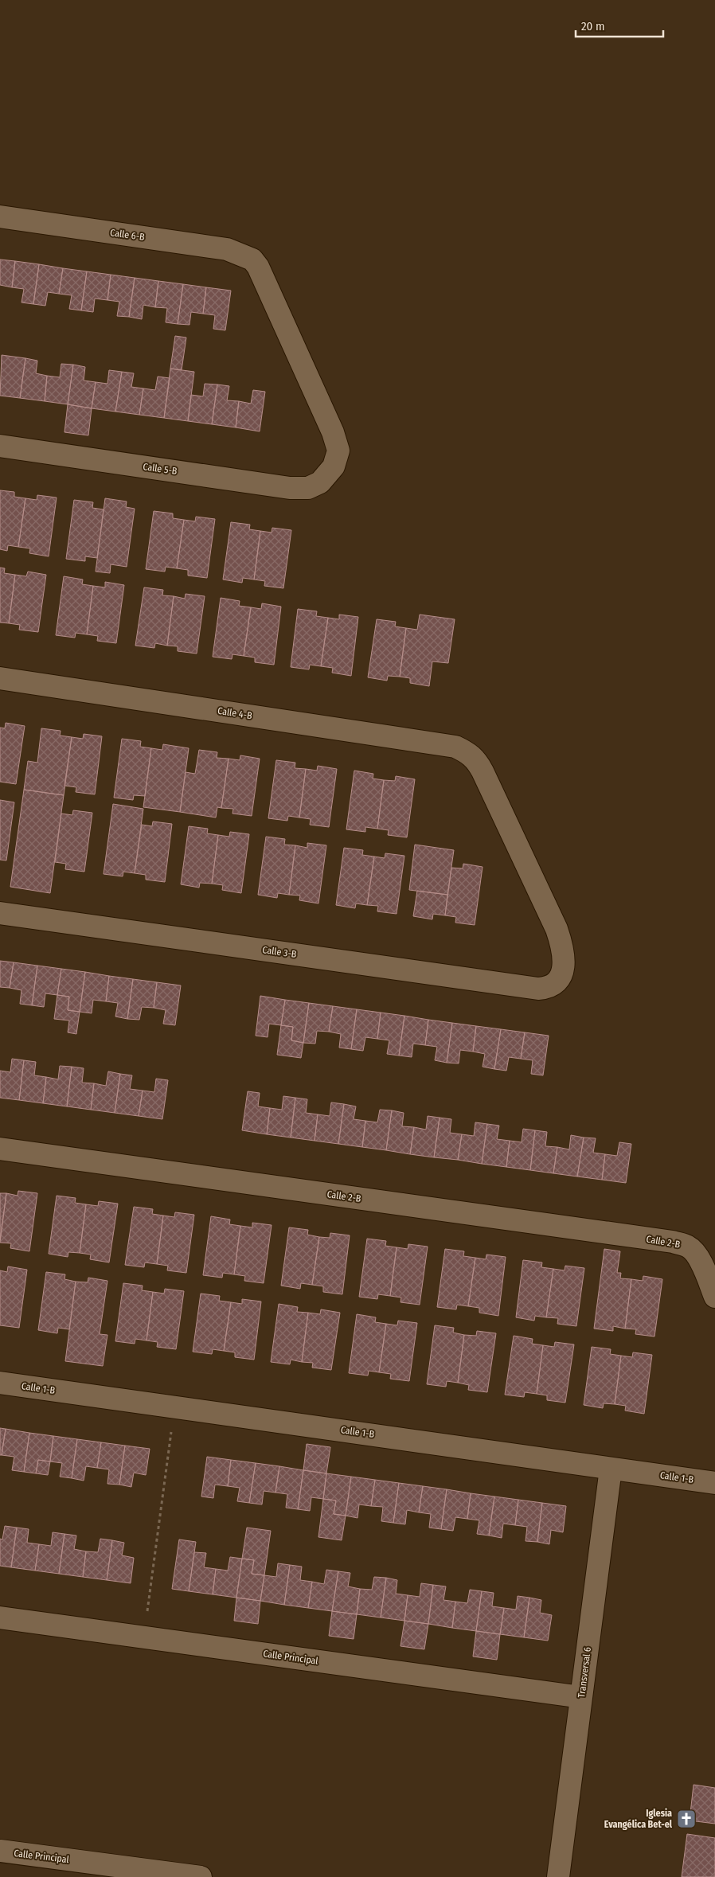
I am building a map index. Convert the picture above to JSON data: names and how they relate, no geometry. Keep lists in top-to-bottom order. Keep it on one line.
{"streets":{"street":["Calle 6-B","Calle 5-B","Calle 4-B","Calle 3-B","Calle 2-B","Calle 1-B","Calle Principal","Transversal 6"]},"crossings":[["Calle 6-B","Calle 5-B"],["Calle 4-B","Calle 3-B"],["Calle 1-B","Transversal 6"],["Calle Principal","Transversal 6"]],"places":{"church":["Iglesia Evangélica Bet-el"]},"scale_bar":"20 m"}
